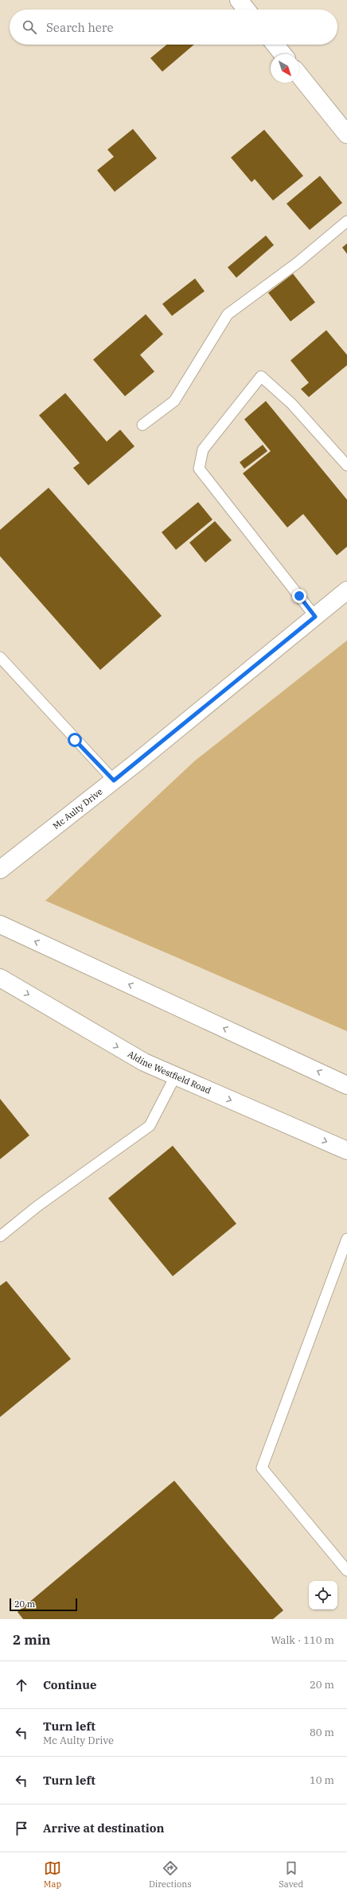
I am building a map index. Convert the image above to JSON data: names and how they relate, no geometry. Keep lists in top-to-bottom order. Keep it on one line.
{"streets":{"main road":["Mc Aulty Drive","Aldine Westfield Road"]},"scale_bar":"20 m","north":"bottom right","page":{"search":"Search here","scale":"20 m","heading":["2 min","Walk · 110 m"],"list":[["Continue","20 m"],["Turn left","Mc Aulty Drive","80 m"],["Turn left","10 m"],"Arrive at destination"],"nav":["Map","Directions","Saved"]}}
